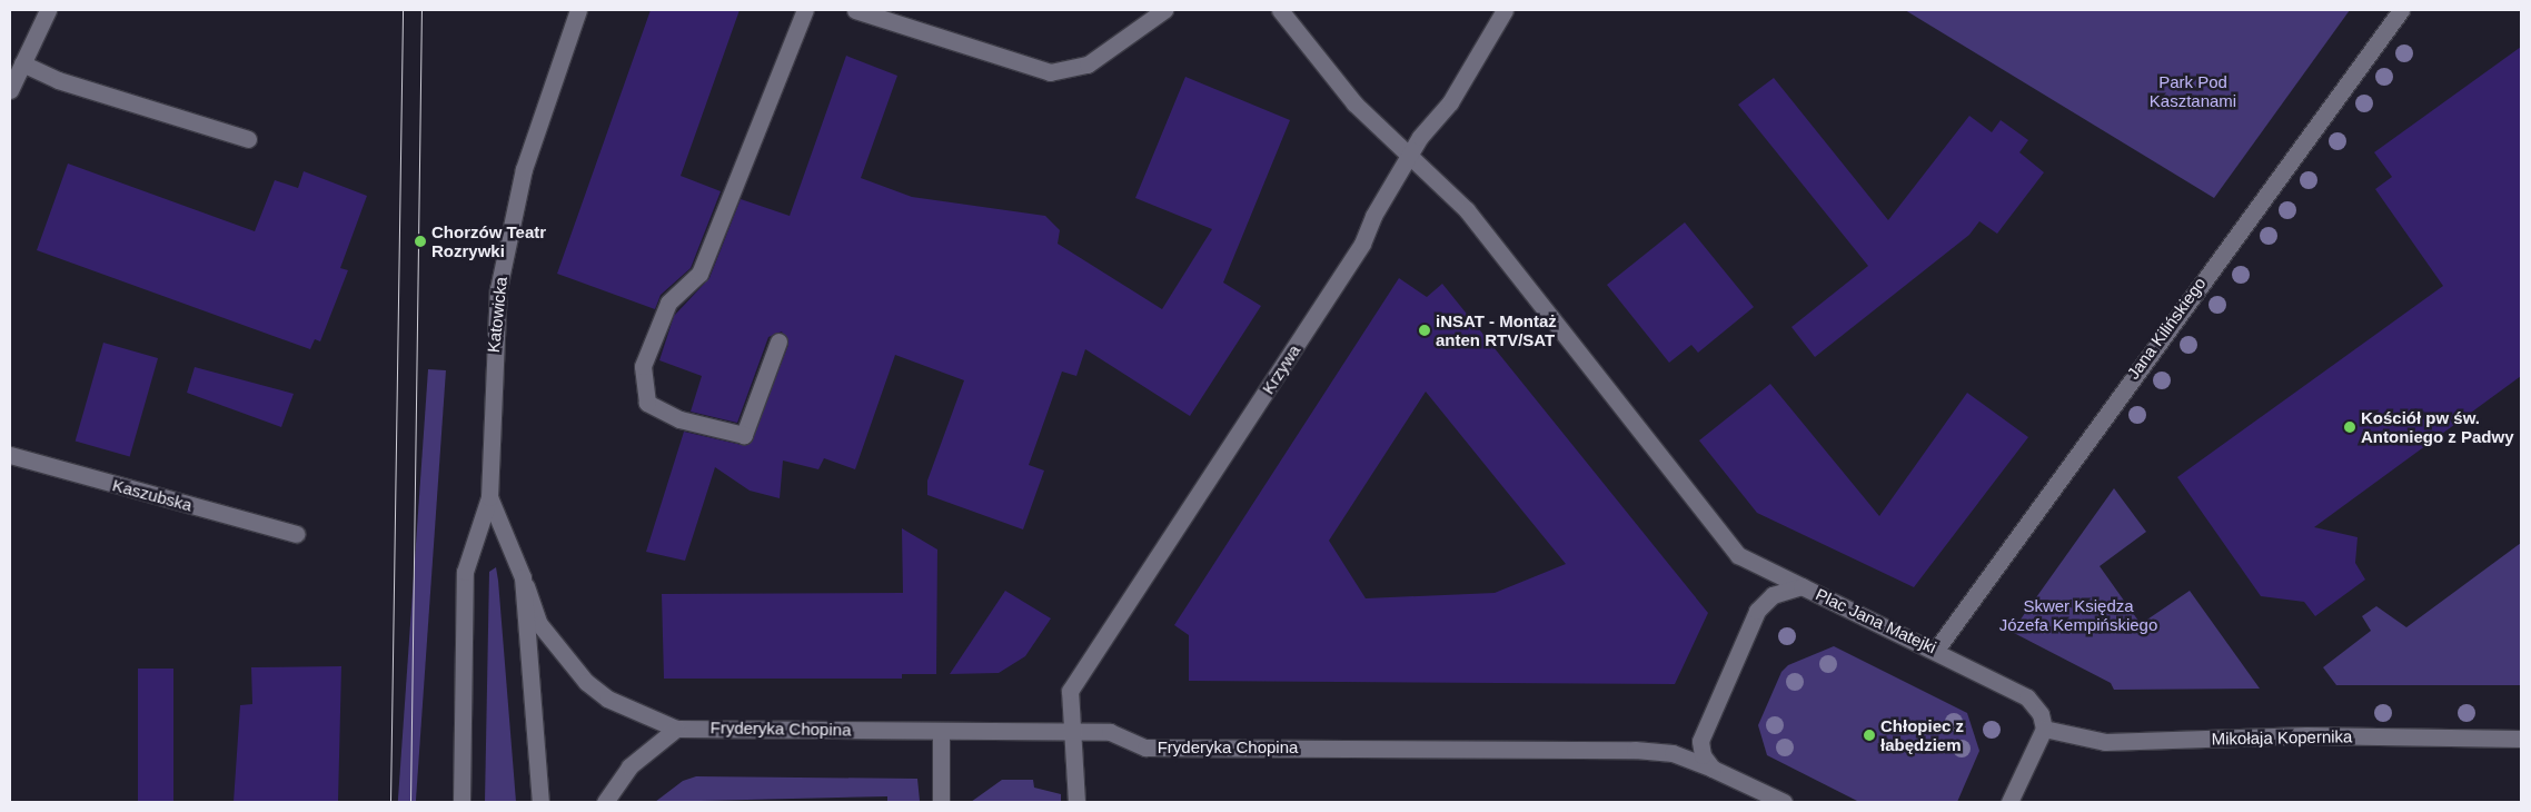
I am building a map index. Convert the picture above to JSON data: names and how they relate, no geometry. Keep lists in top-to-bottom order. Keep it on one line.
{"streets":{"street":["Katowicka","Jana Kilińskiego","Krzywa","Kaszubska","Plac Jana Matejki","Fryderyka Chopina","Mikołaja Kopernika"]},"crossings":[["Jana Kilińskiego","Plac Jana Matejki"],["Krzywa","Fryderyka Chopina"],["Plac Jana Matejki","Fryderyka Chopina"],["Plac Jana Matejki","Mikołaja Kopernika"]],"parks":["Park Pod Kasztanami","Skwer Księdza Józefa Kempińskiego"],"places":["Chorzów Teatr Rozrywki","iNSAT - Montaż anten RTV/SAT","Kościół pw św. Antoniego z Padwy","Chłopiec z łabędziem"]}
